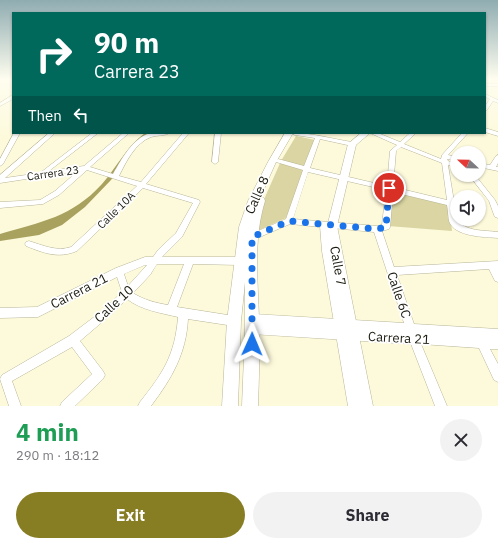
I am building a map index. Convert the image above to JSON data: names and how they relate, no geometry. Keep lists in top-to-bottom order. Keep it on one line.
{"streets":{"main road":["Calle 8","Calle 7"],"street":["Carrera 23","Calle 10A","Carrera 21","Calle 6C","Calle 10"]},"crossings":[["Carrera 23","Calle 10A"],["Carrera 23","Calle 10"],["Calle 8","Carrera 21"],["Calle 7","Carrera 21"],["Carrera 21","Calle 6C"],["Carrera 21","Calle 10"]],"north":"left","page":{"turn":["90 m","Carrera 23"],"then":"Then","heading":["4 min","290 m · 18:12"],"buttons":["Exit","Share"]}}
